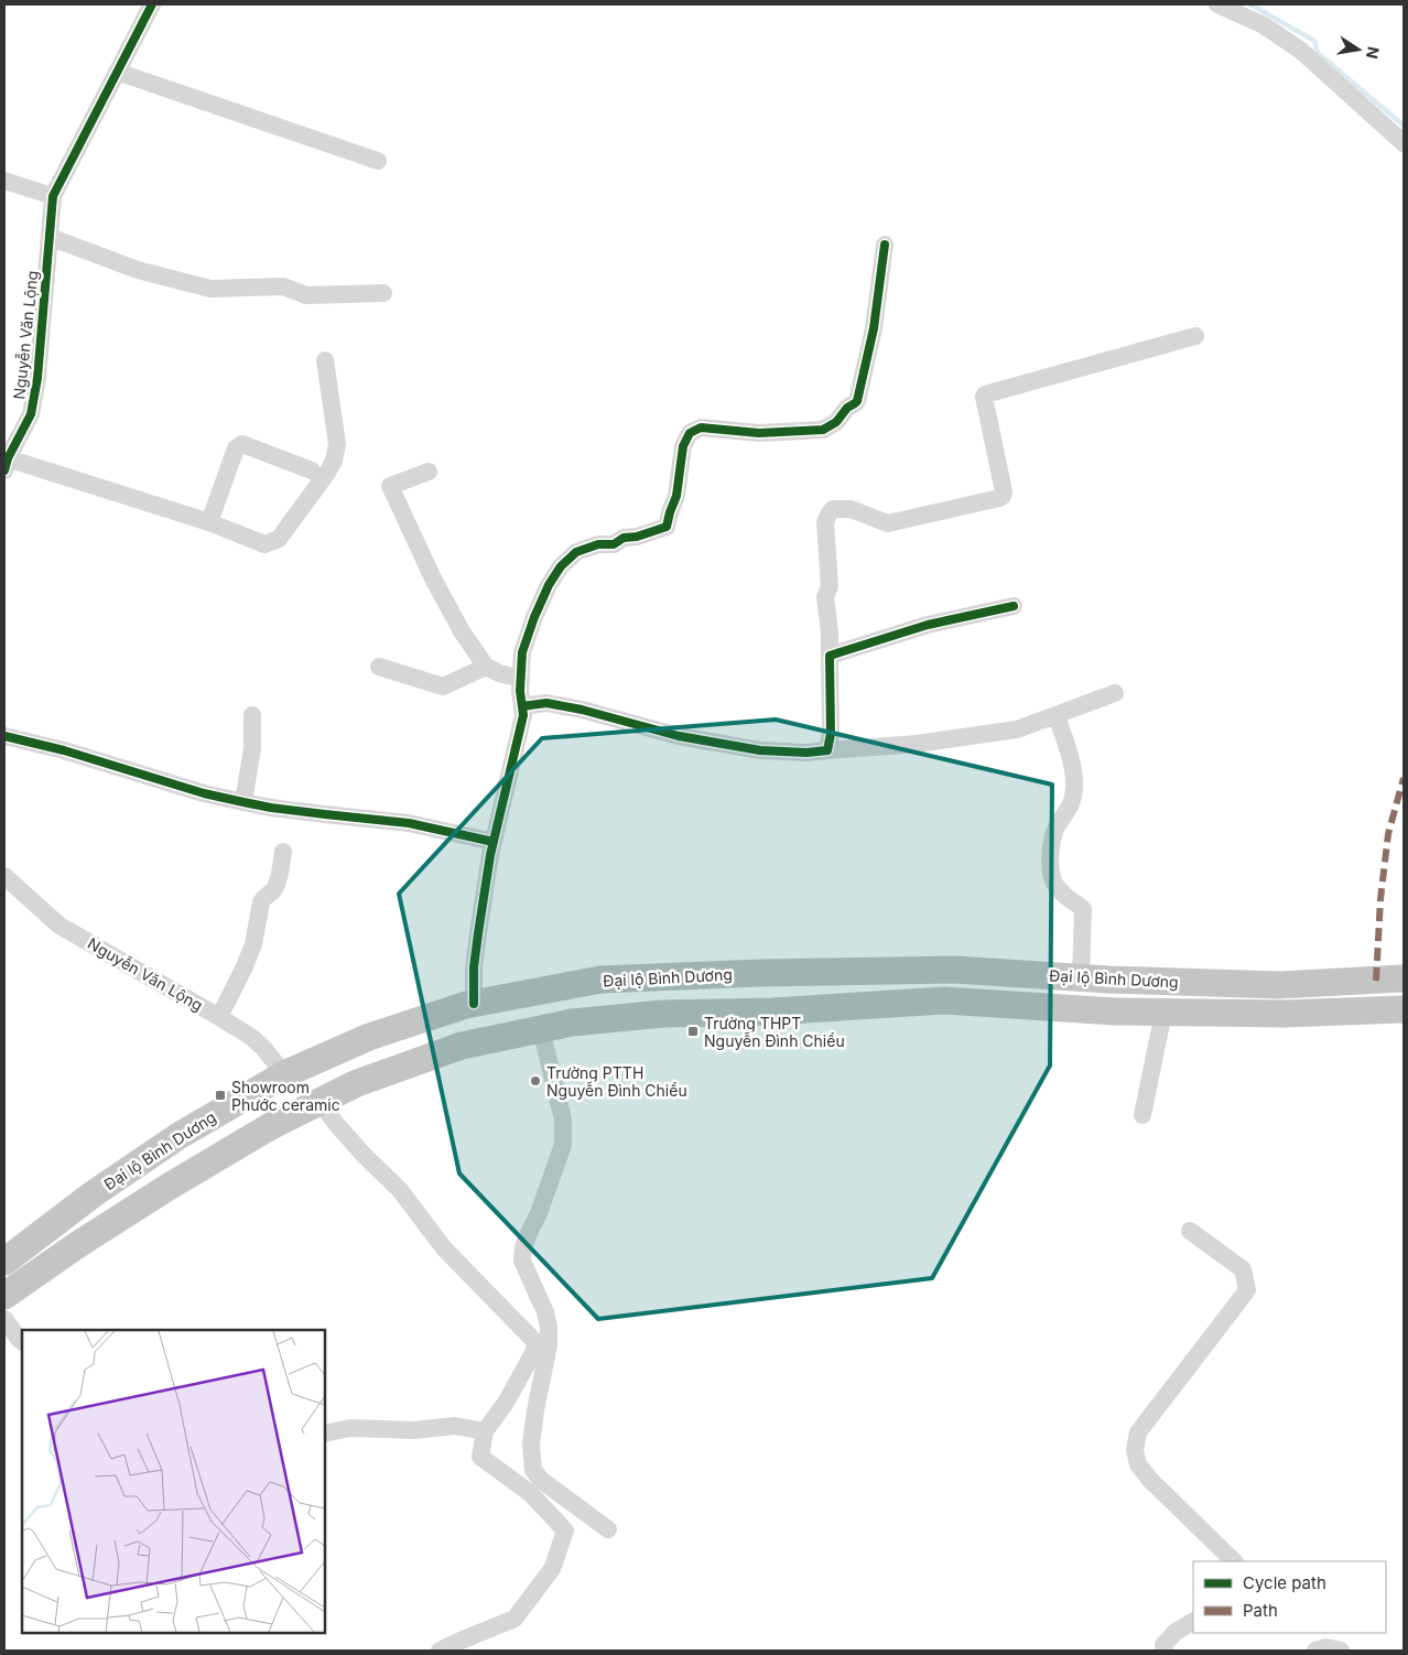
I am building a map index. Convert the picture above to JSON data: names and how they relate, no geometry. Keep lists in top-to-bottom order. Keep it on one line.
{"streets":{"highway":["Đại lộ Bình Dương"],"street":["Nguyễn Văn Lộng"]},"crossings":[["Nguyễn Văn Lộng","Đại lộ Bình Dương"]],"places":{"transit":["Trường THPT Nguyễn Đình Chiểu","Showroom Phước ceramic"],"other":["Trường PTTH Nguyễn Đình Chiểu"]},"legend":["Cycle path","Path"],"north":"right"}
